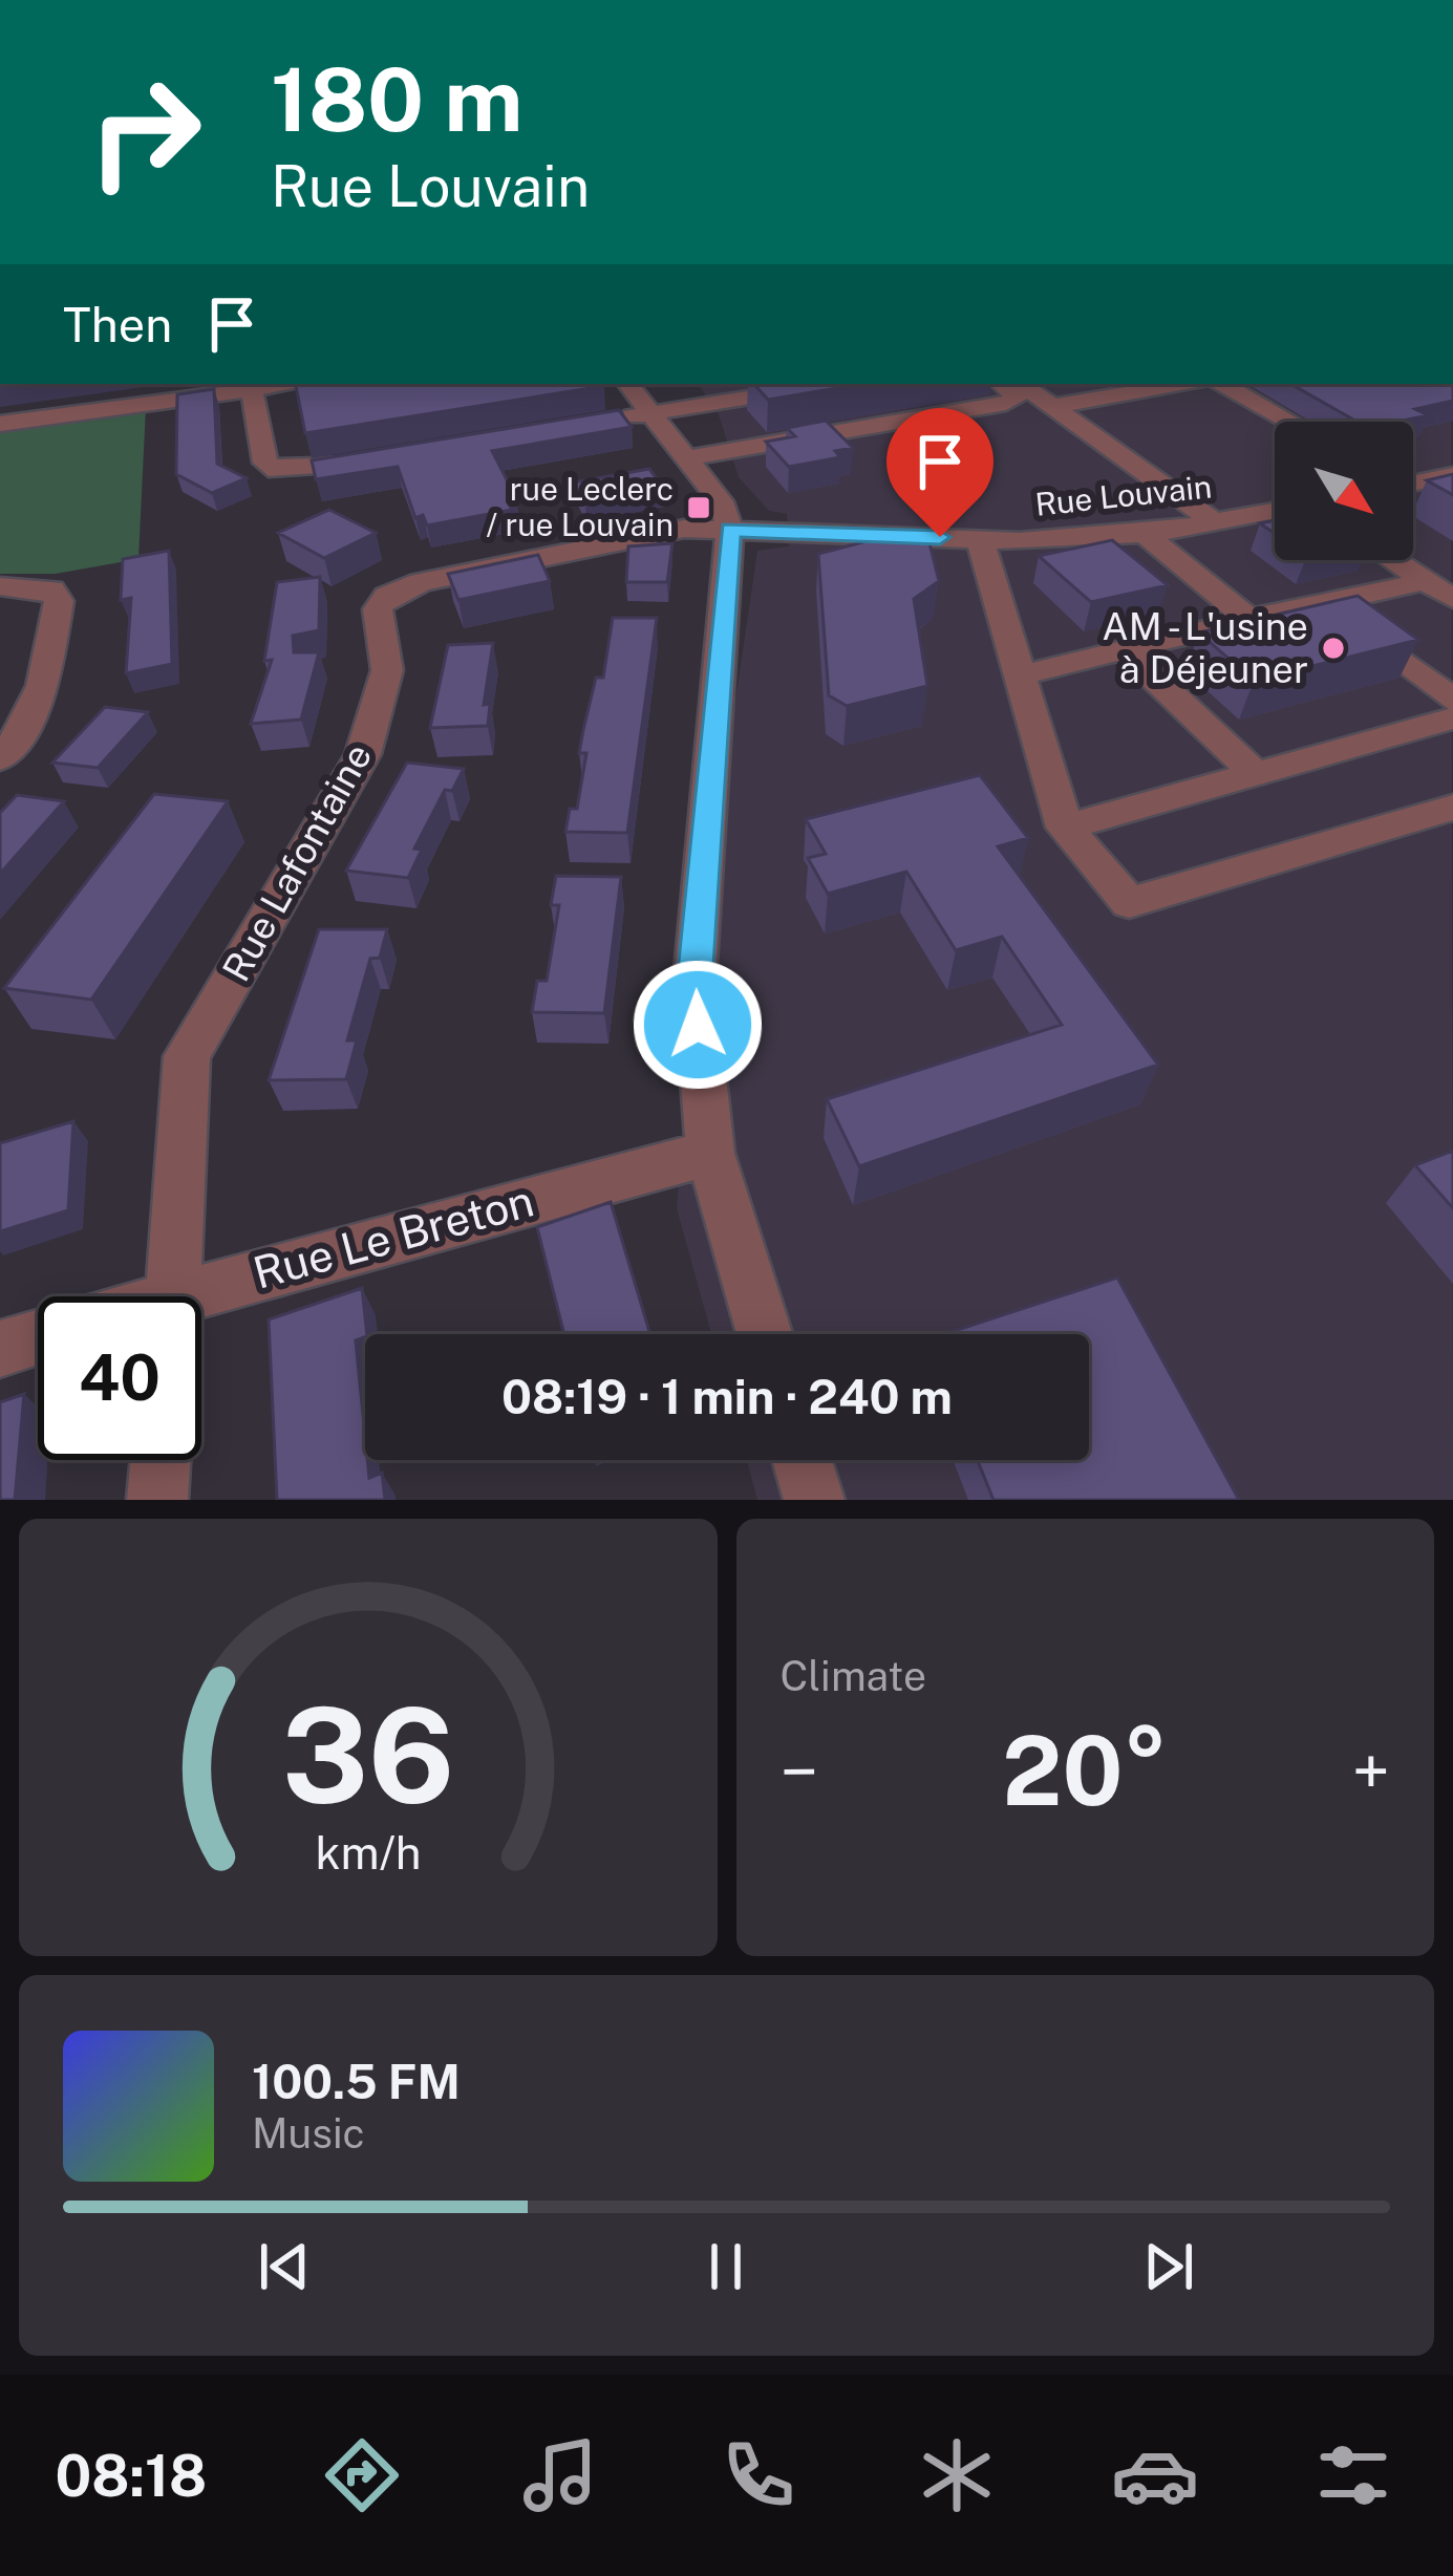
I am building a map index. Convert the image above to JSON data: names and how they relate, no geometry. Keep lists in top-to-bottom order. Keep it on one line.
{"streets":{"street":["Rue Louvain","Rue Lafontaine","Rue Le Breton"]},"crossings":[["Rue Louvain","Rue Lafontaine"]],"places":{"transit":["rue Leclerc / rue Louvain"],"other":["AM - L'usine à Déjeuner"]},"north":"bottom right","page":{"turn":["180 m","Rue Louvain"],"then":"Then","limit":"40","trip":"08:19 · 1 min · 240 m","tile":"Climate","heat":["−","20°","+"],"song":["100.5 FM","Music"],"tabs":"08:18","gauge":["36","km/h"]}}
